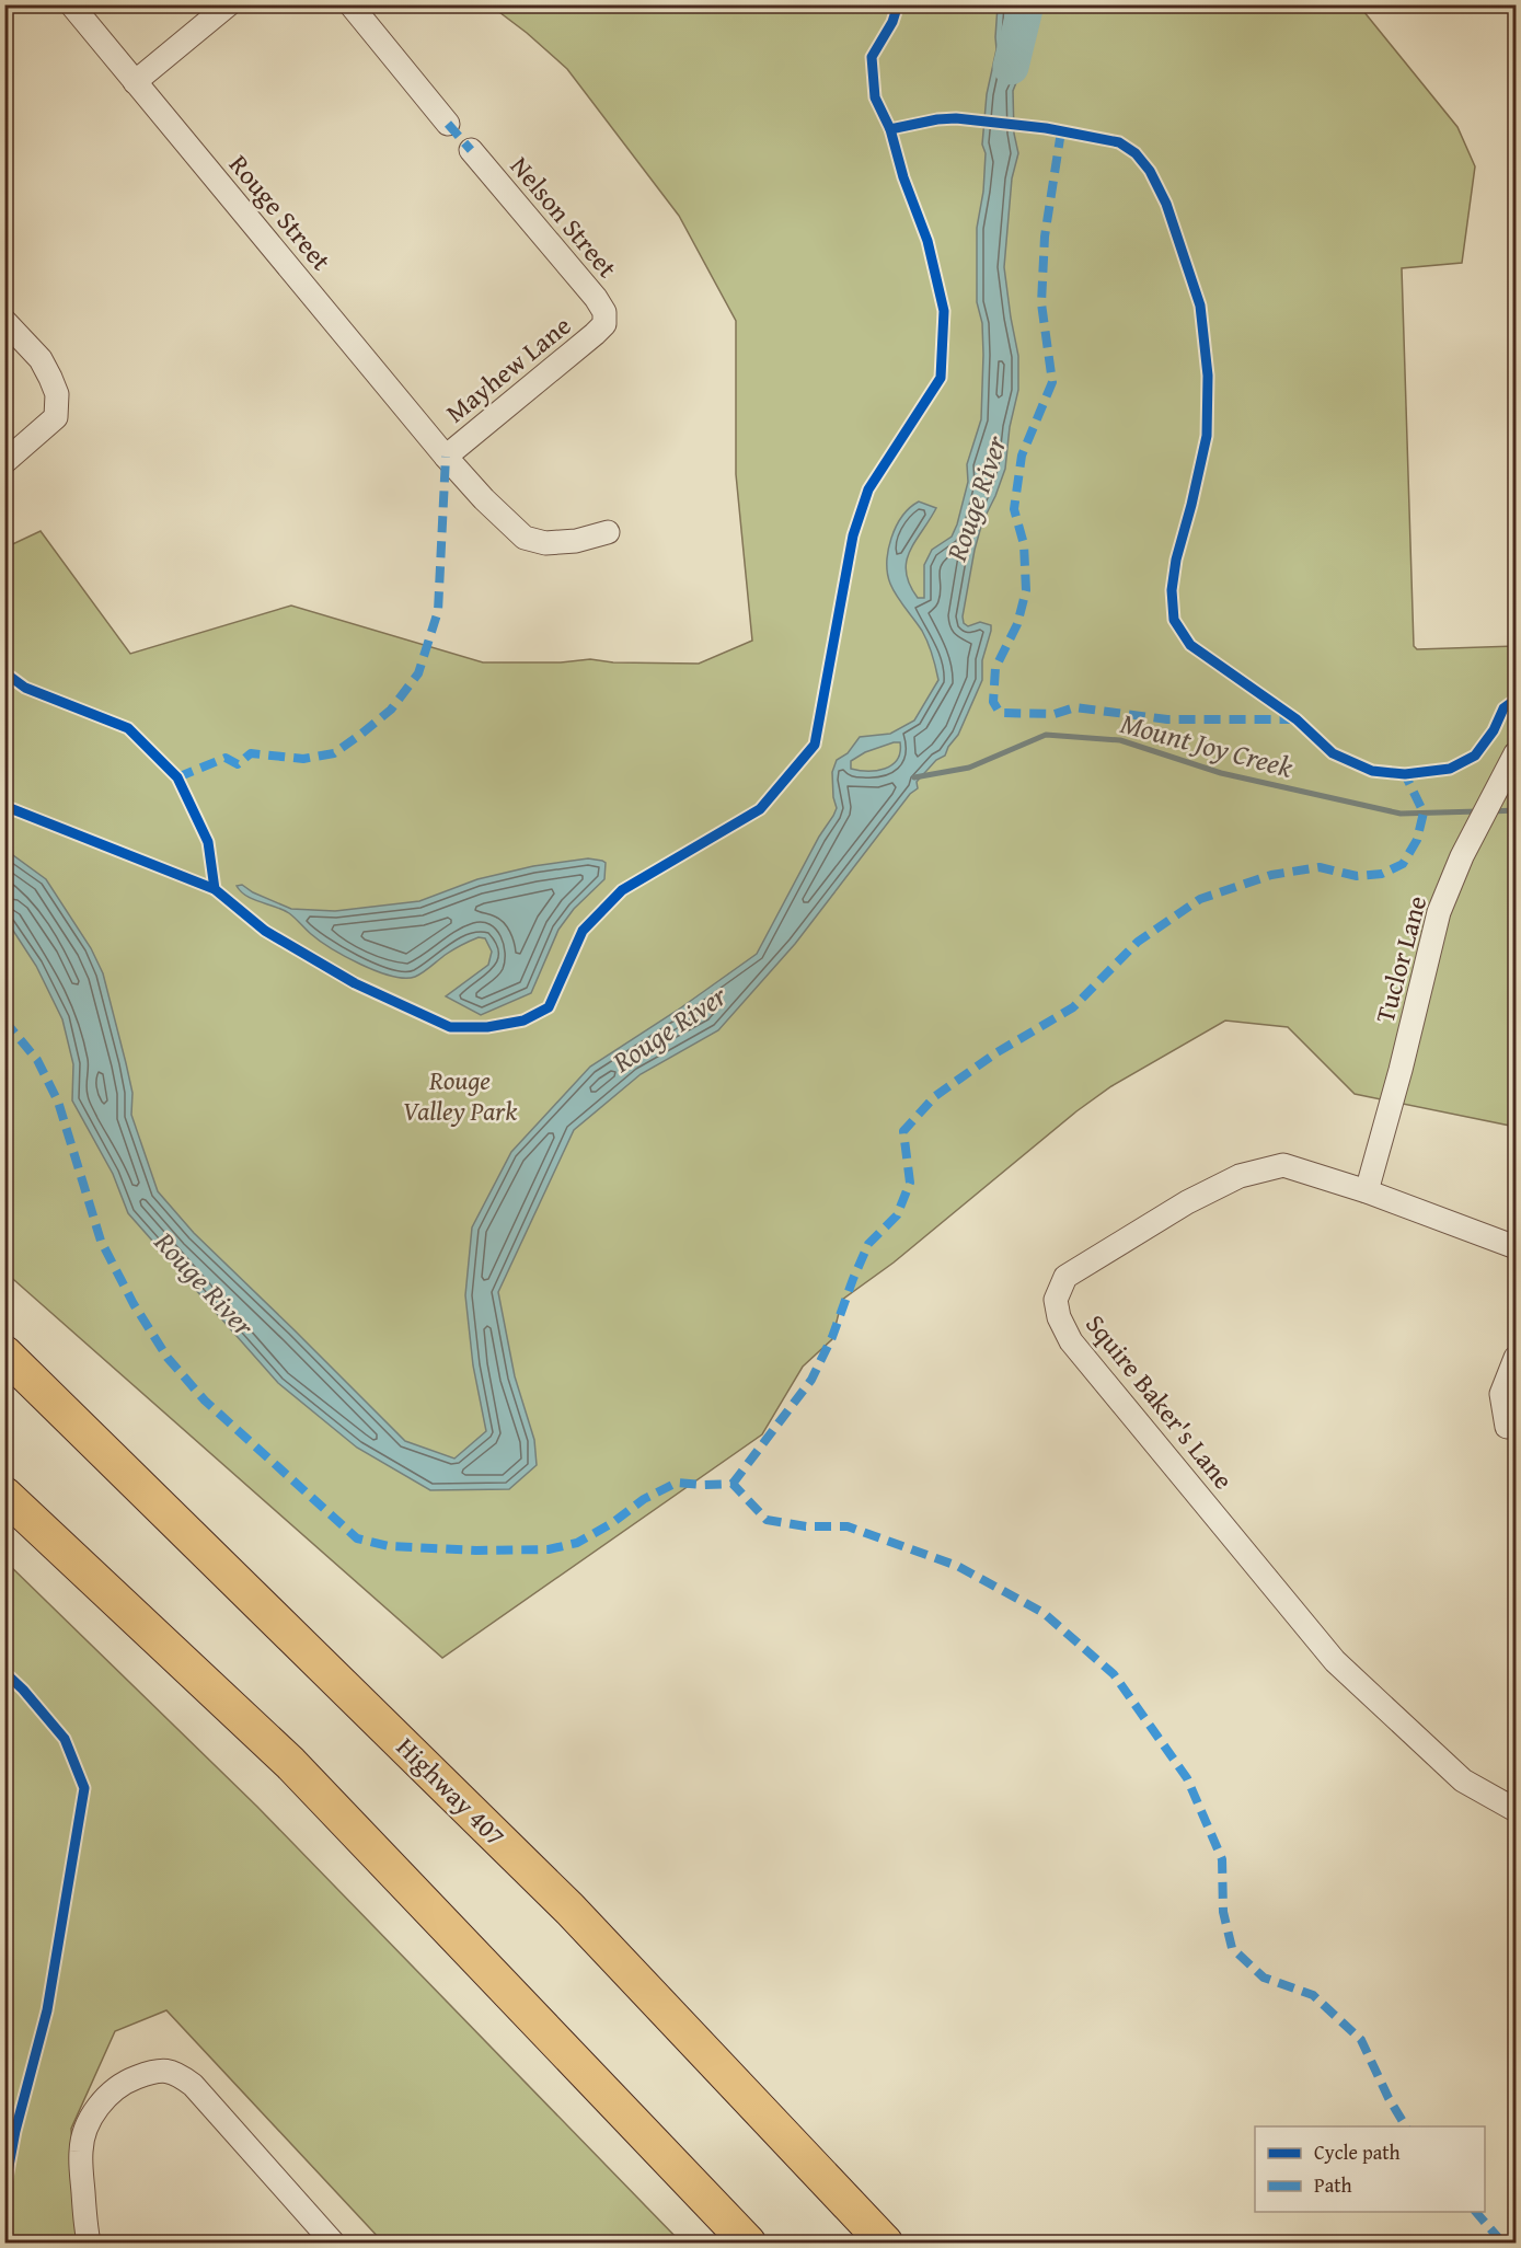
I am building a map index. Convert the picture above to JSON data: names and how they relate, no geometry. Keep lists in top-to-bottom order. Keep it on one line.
{"streets":{"highway":["Highway 407"],"street":["Rouge Street","Nelson Street","Mayhew Lane","Tuclor Lane","Squire Baker's Lane"]},"crossings":[["Rouge Street","Mayhew Lane"],["Nelson Street","Mayhew Lane"],["Tuclor Lane","Squire Baker's Lane"]],"water":["Rouge River","Mount Joy Creek"],"parks":["Rouge Valley Park"],"legend":["Cycle path","Path"]}
